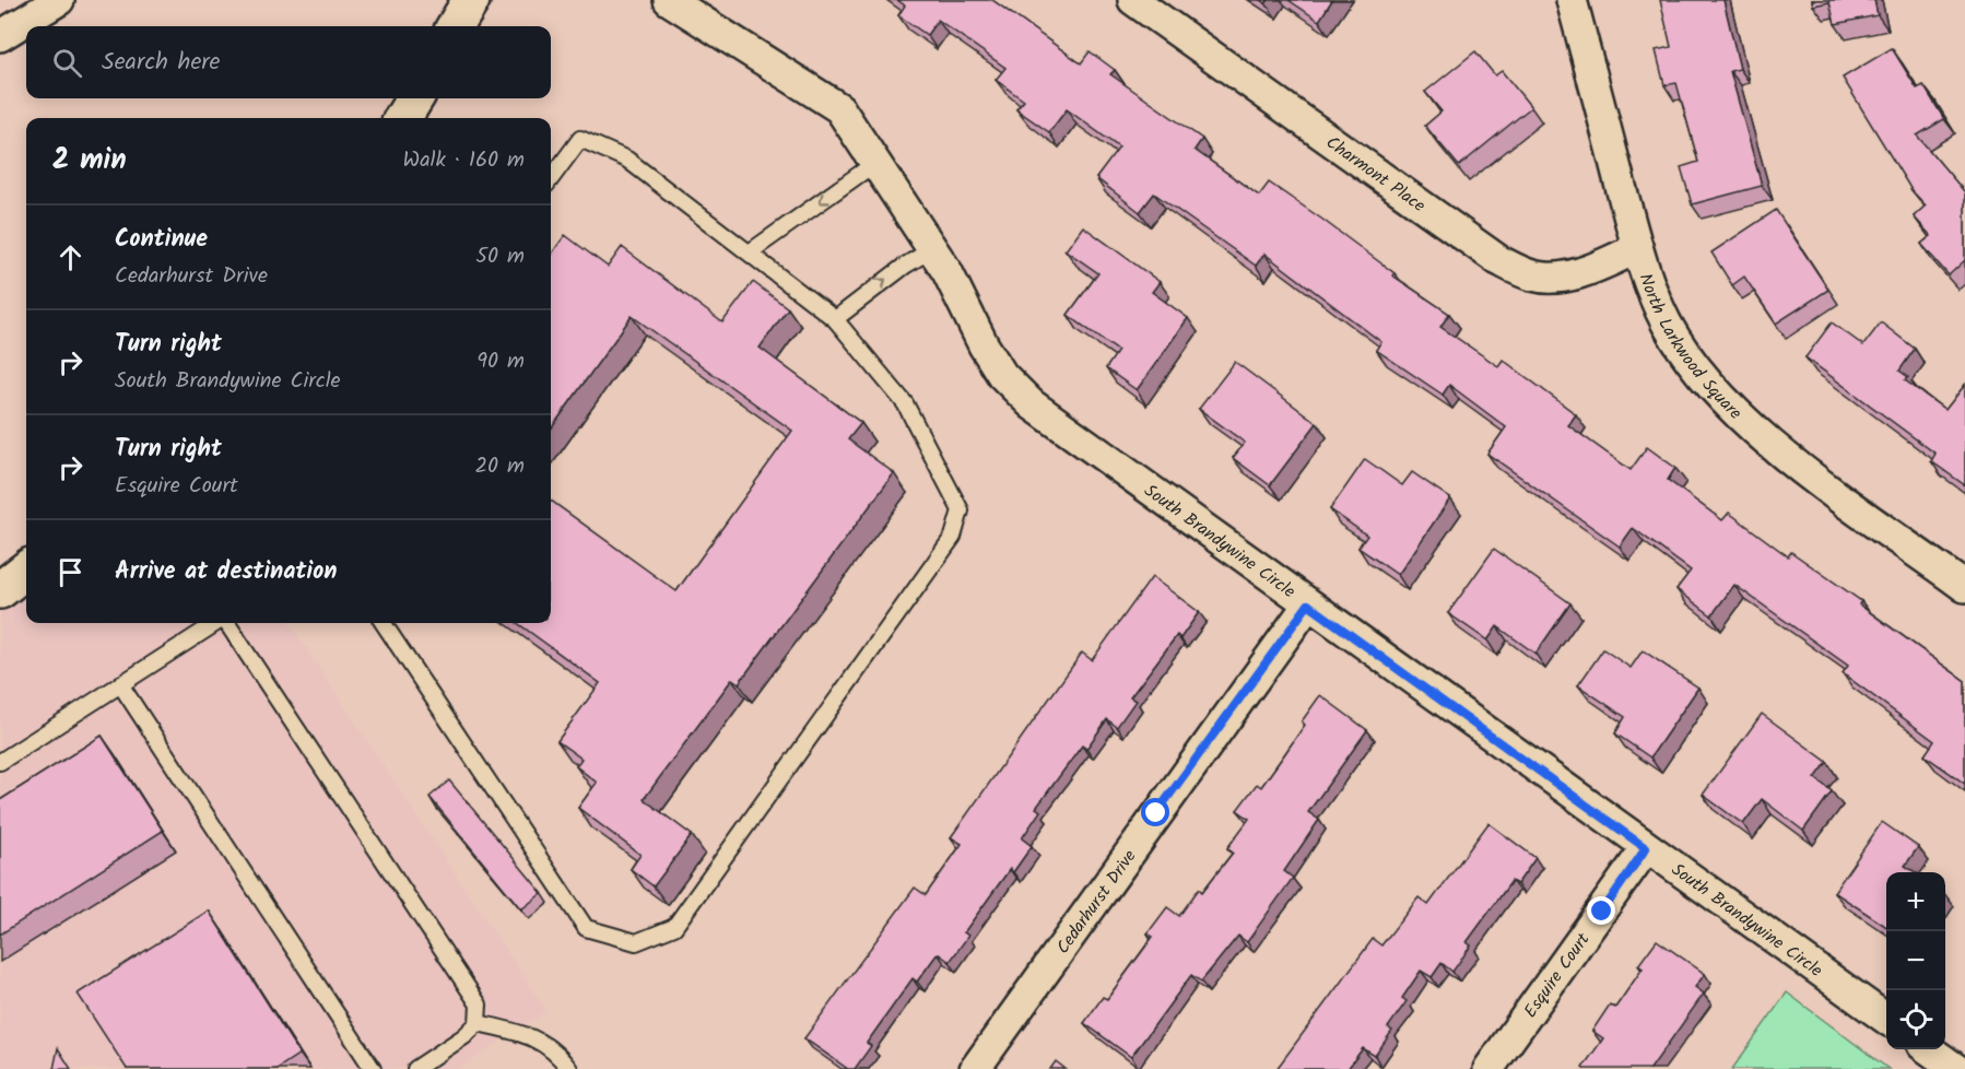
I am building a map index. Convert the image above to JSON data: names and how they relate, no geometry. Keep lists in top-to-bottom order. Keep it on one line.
{"streets":{"street":["Charmont Place","North Larkwood Square","South Brandywine Circle","Cedarhurst Drive","Esquire Court"]},"crossings":[["Charmont Place","North Larkwood Square"],["South Brandywine Circle","Cedarhurst Drive"],["South Brandywine Circle","Esquire Court"]],"page":{"search":"Search here","heading":["2 min","Walk · 160 m"],"list":[["Continue","Cedarhurst Drive","50 m"],["Turn right","South Brandywine Circle","90 m"],["Turn right","Esquire Court","20 m"],"Arrive at destination"],"map_buttons":["+","−"]}}
